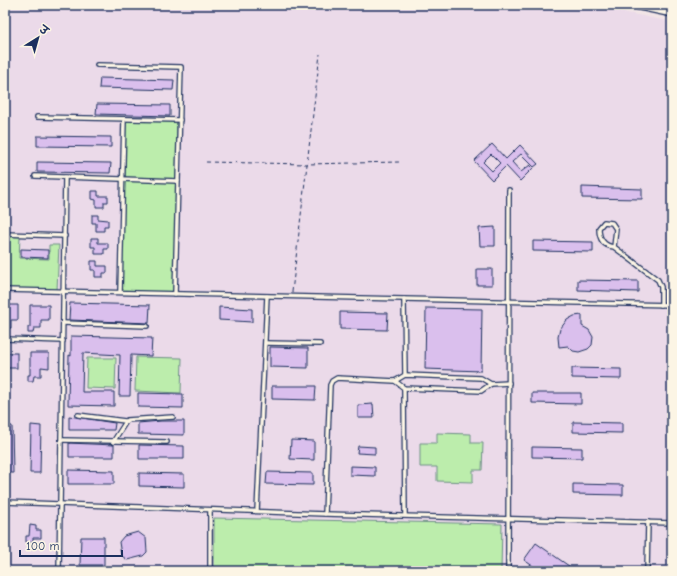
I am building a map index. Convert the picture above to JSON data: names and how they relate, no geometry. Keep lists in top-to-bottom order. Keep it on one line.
{"scale_bar":"100 m","north":"top right"}
